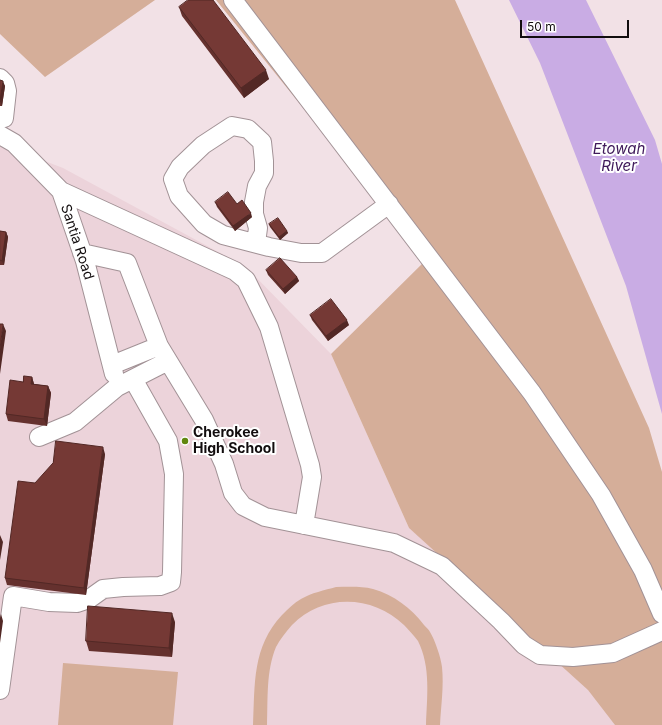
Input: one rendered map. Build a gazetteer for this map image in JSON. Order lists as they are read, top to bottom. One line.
{"streets":{"street":["Santia Road"]},"water":["Etowah River"],"places":["Cherokee High School"],"scale_bar":"50 m"}
